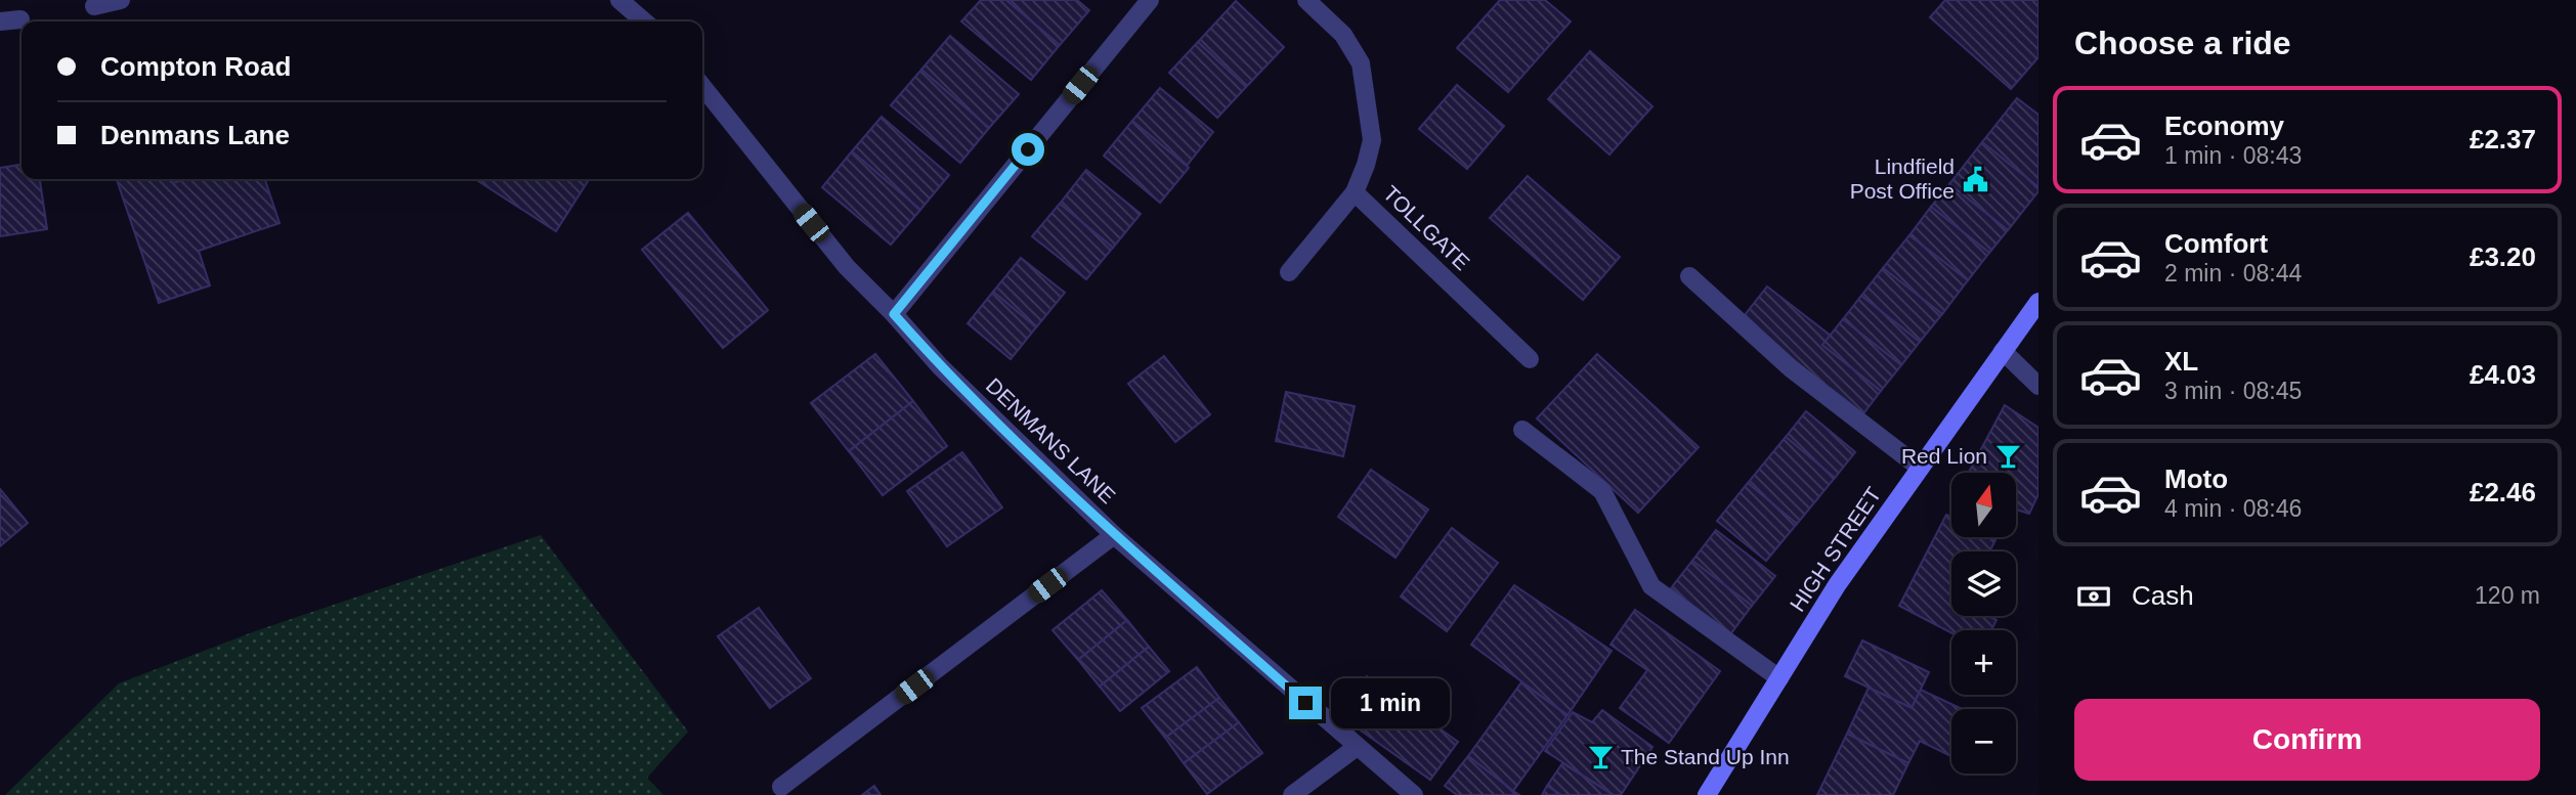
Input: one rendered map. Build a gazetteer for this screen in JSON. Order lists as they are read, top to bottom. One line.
{"streets":{"main road":["HIGH STREET"],"street":["TOLLGATE","DENMANS LANE"]},"places":{"public building":["Lindfield Post Office"],"bar":["Red Lion","The Stand Up Inn"]},"north":"top","page":{"heading":"Choose a ride","banner":["Compton Road","Denmans Lane"],"list":[{"name":"Economy","note":"1 min · 08:43","value":"£2.37"},{"name":"Comfort","note":"2 min · 08:44","value":"£3.20"},{"name":"XL","note":"3 min · 08:45","value":"£4.03"},{"name":"Moto","note":"4 min · 08:46","value":"£2.46"}],"map_buttons":["+","−"],"pay":["Cash","120 m"],"bubble":"1 min","buttons":"Confirm"}}
